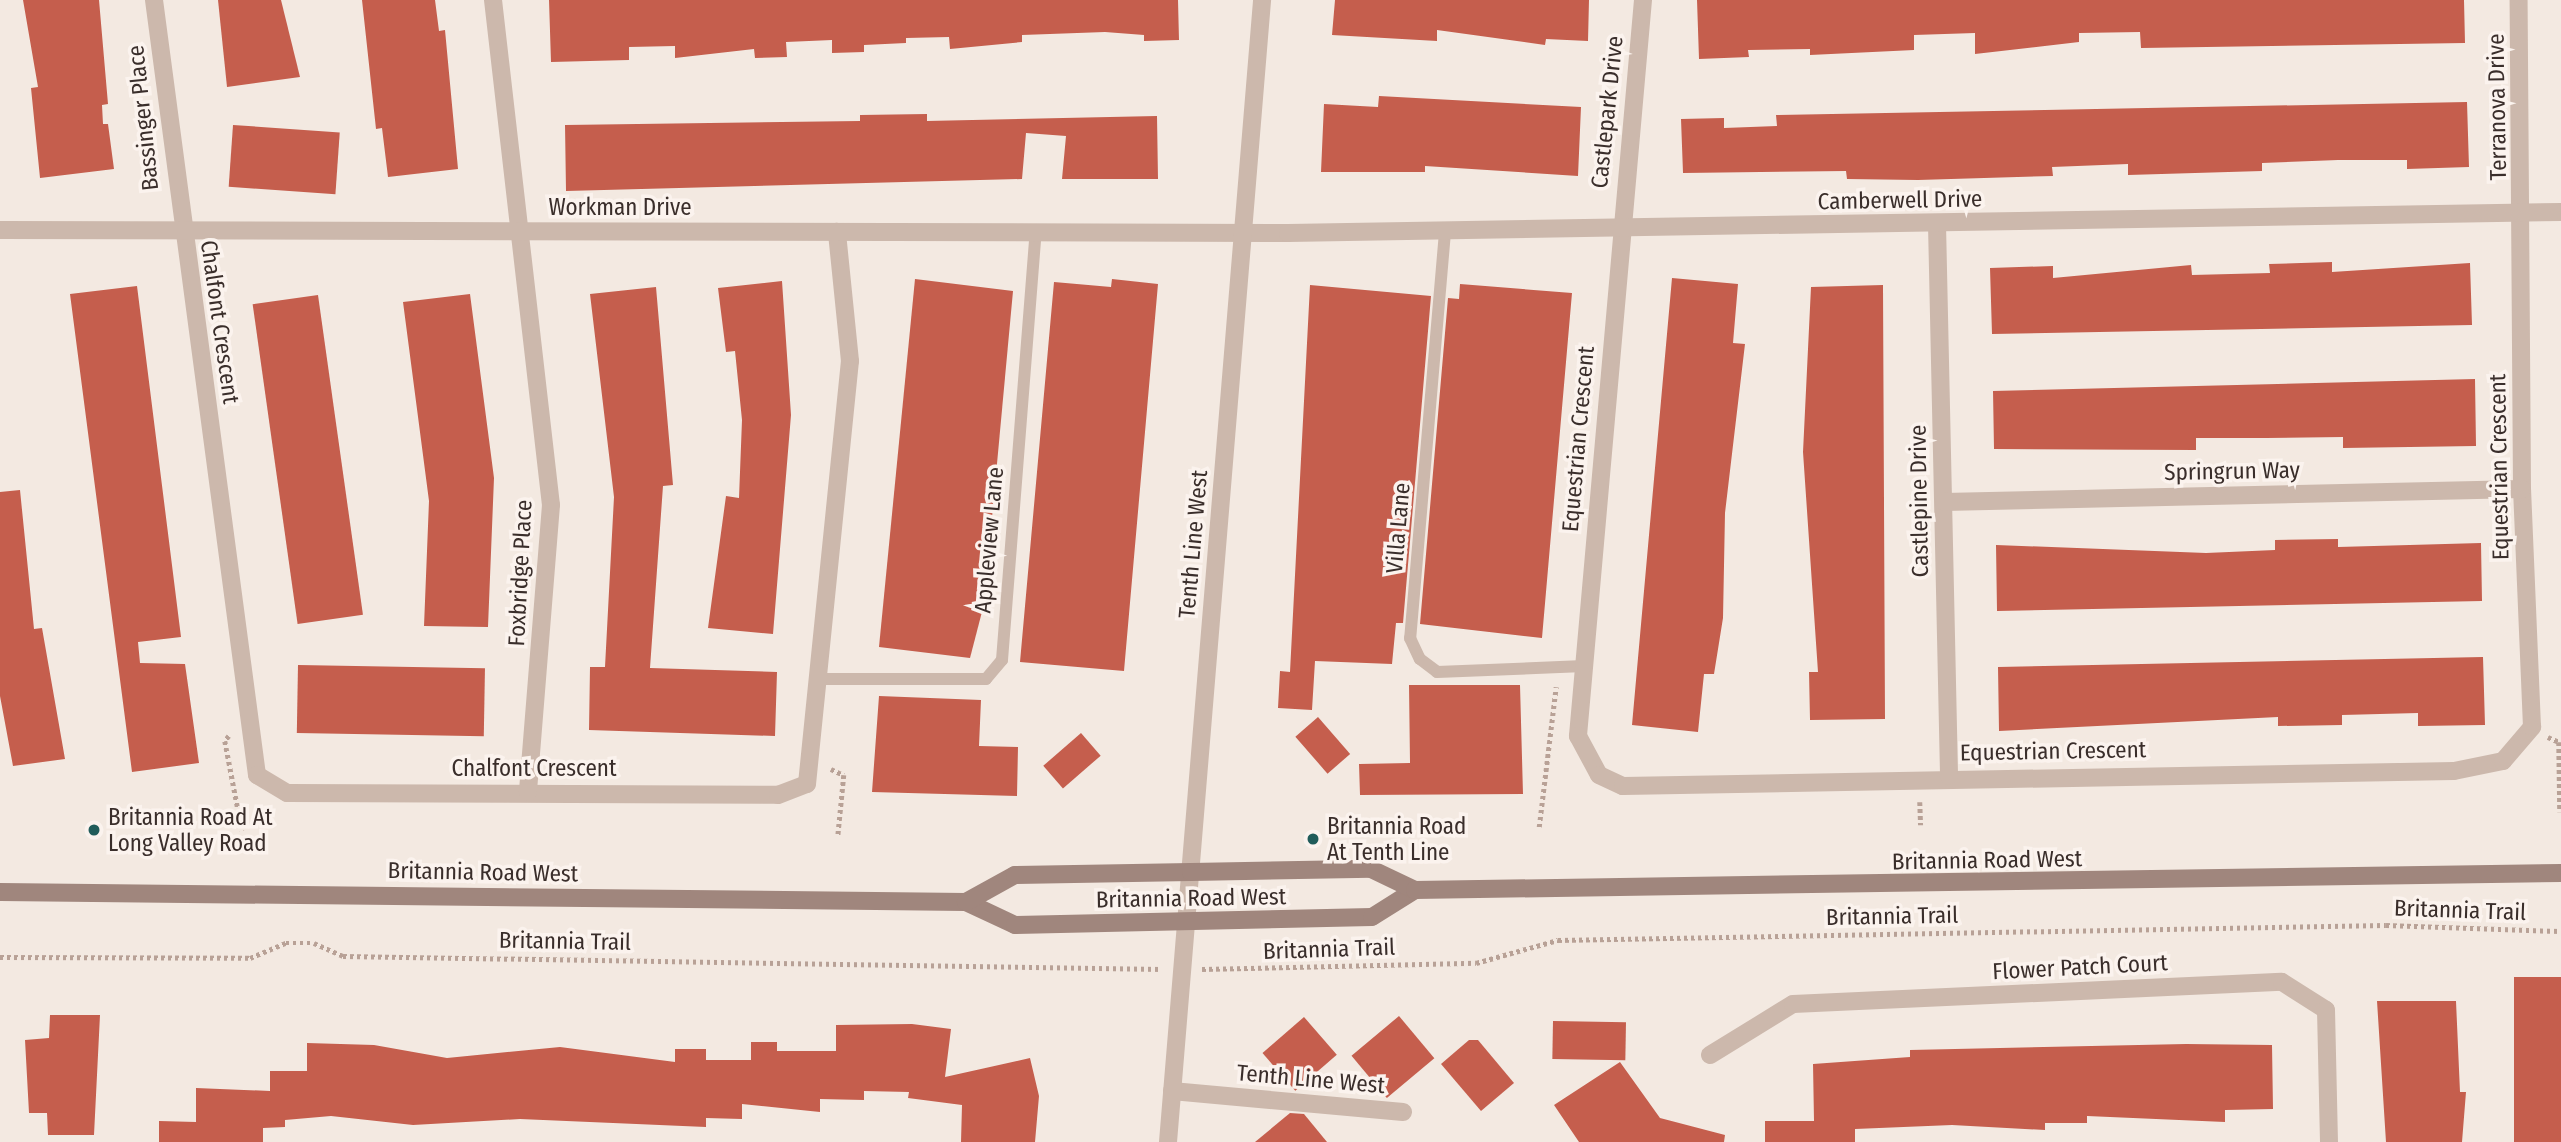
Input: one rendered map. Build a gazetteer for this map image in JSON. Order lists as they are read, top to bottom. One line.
{"streets":{"main road":["Britannia Road West"],"street":["Terranova Drive","Castlepark Drive","Bassinger Place","Camberwell Drive","Workman Drive","Chalfont Crescent","Equestrian Crescent","Springrun Way","Castlepine Drive","Tenth Line West","Foxbridge Place","Flower Patch Court"],"lane":["Villa Lane","Appleview Lane"],"path":["Britannia Trail"]},"crossings":[["Terranova Drive","Camberwell Drive"],["Terranova Drive","Equestrian Crescent"],["Castlepark Drive","Camberwell Drive"],["Castlepark Drive","Equestrian Crescent"],["Bassinger Place","Workman Drive"],["Bassinger Place","Chalfont Crescent"],["Camberwell Drive","Workman Drive"],["Camberwell Drive","Equestrian Crescent"],["Camberwell Drive","Castlepine Drive"],["Camberwell Drive","Villa Lane"],["Camberwell Drive","Tenth Line West"],["Workman Drive","Chalfont Crescent"],["Workman Drive","Appleview Lane"],["Workman Drive","Tenth Line West"],["Workman Drive","Foxbridge Place"],["Chalfont Crescent","Appleview Lane"],["Chalfont Crescent","Foxbridge Place"],["Equestrian Crescent","Springrun Way"],["Equestrian Crescent","Castlepine Drive"],["Equestrian Crescent","Villa Lane"],["Springrun Way","Castlepine Drive"],["Tenth Line West","Britannia Road West"]],"places":["Britannia Road At Long Valley Road","Britannia Road At Tenth Line"]}
